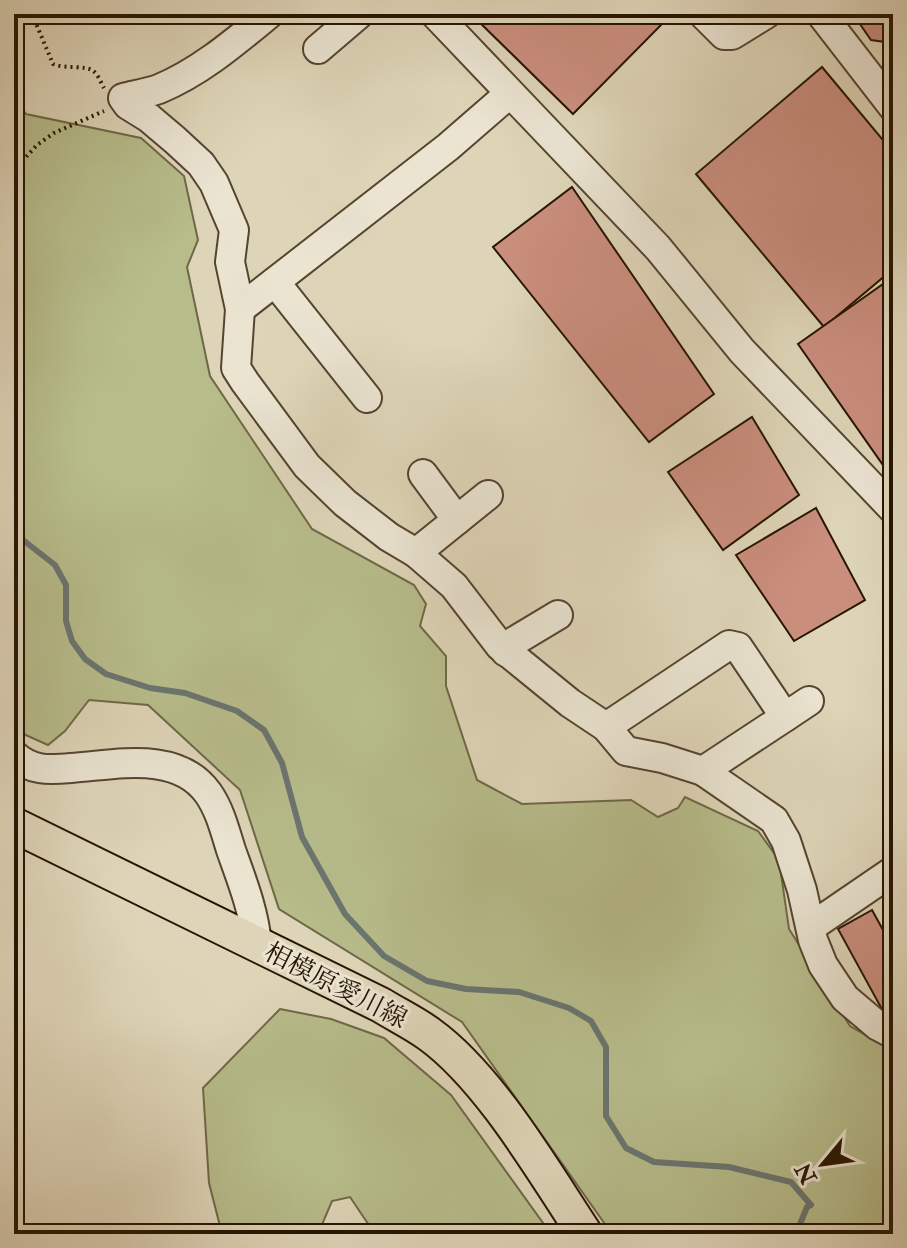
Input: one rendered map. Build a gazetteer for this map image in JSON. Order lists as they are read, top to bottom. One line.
{"streets":{"main road":["相模原愛川線"]},"north":"bottom left"}
